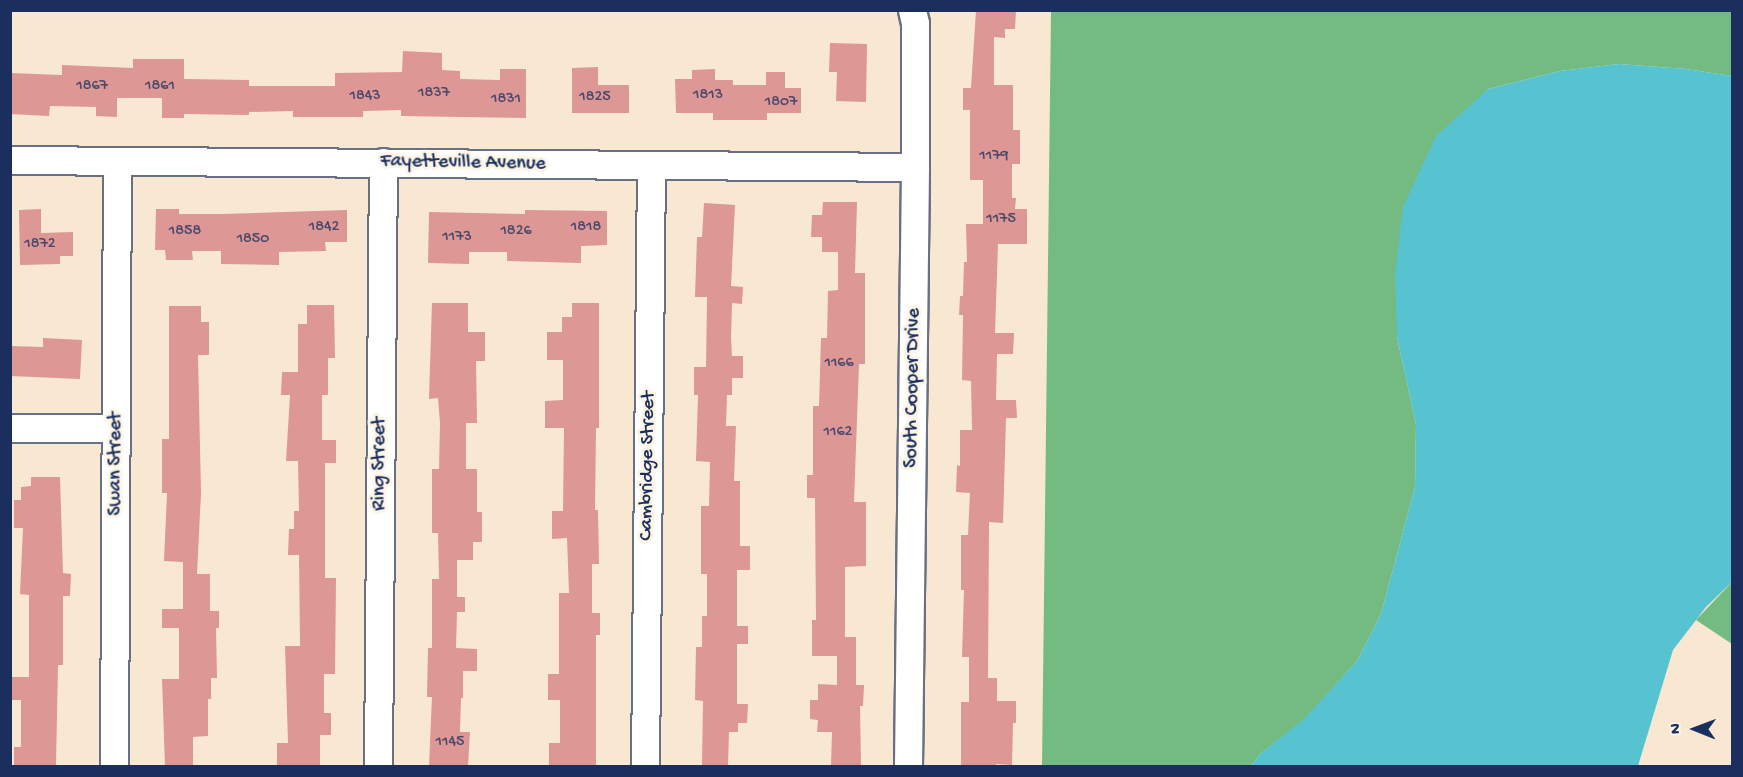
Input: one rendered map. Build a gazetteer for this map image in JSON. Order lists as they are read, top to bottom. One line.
{"streets":{"street":["Fayetteville Avenue","South Cooper Drive","Swan Street","Ring Street","Cambridge Street"]},"crossings":[["Fayetteville Avenue","South Cooper Drive"],["Fayetteville Avenue","Swan Street"],["Fayetteville Avenue","Ring Street"],["Fayetteville Avenue","Cambridge Street"]],"house_numbers":["1867","1861","1837","1813","1843","1825","1831","1807","1179","1175","1842","1818","1858","1826","1173","1850","1872","1166","1162","1145"],"north":"left"}
